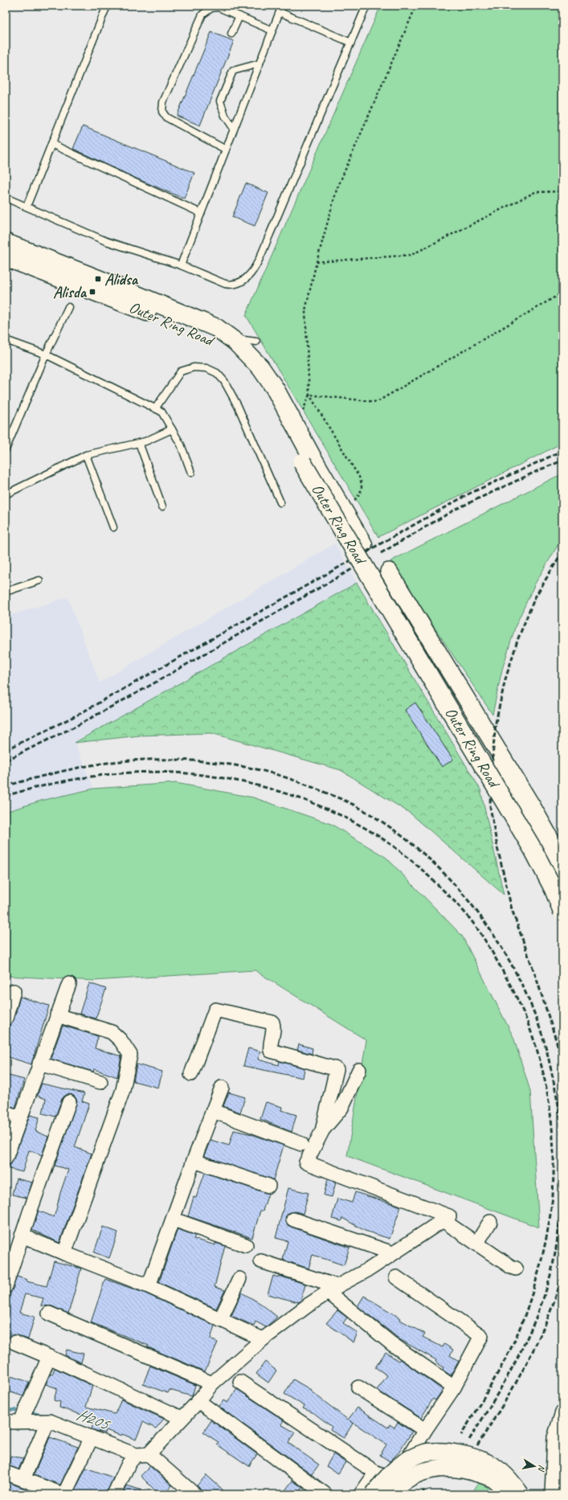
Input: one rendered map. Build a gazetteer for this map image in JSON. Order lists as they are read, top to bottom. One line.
{"streets":{"highway":["Outer Ring Road"]},"water":["H205"],"places":{"transit":["Alidsa","Alisda"]},"north":"right"}
